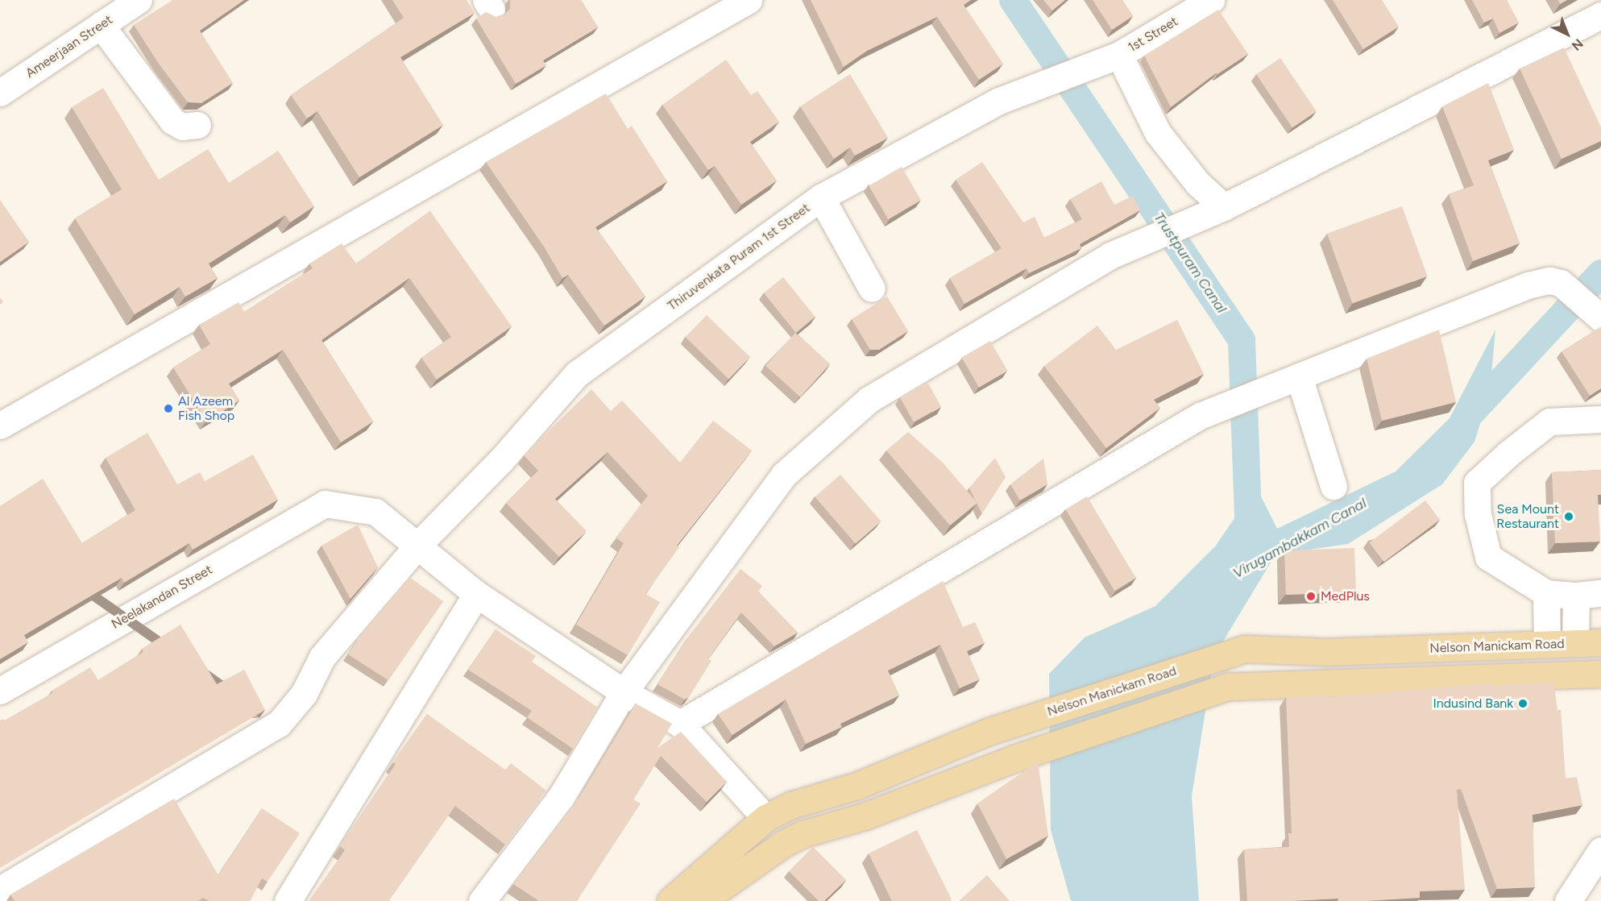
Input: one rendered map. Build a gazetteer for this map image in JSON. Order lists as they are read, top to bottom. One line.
{"streets":{"main road":["Nelson Manickam Road"],"street":["1st Street","Ameerjaan Street","Thiruvenkata Puram 1st Street","Neelakandan Street"]},"crossings":[["1st Street","Thiruvenkata Puram 1st Street"],["Thiruvenkata Puram 1st Street","Neelakandan Street"]],"water":["Trustpuram Canal","Virugambakkam Canal"],"places":["Al Azeem Fish Shop","Sea Mount Restaurant","MedPlus","Indusind Bank"],"north":"bottom right"}
